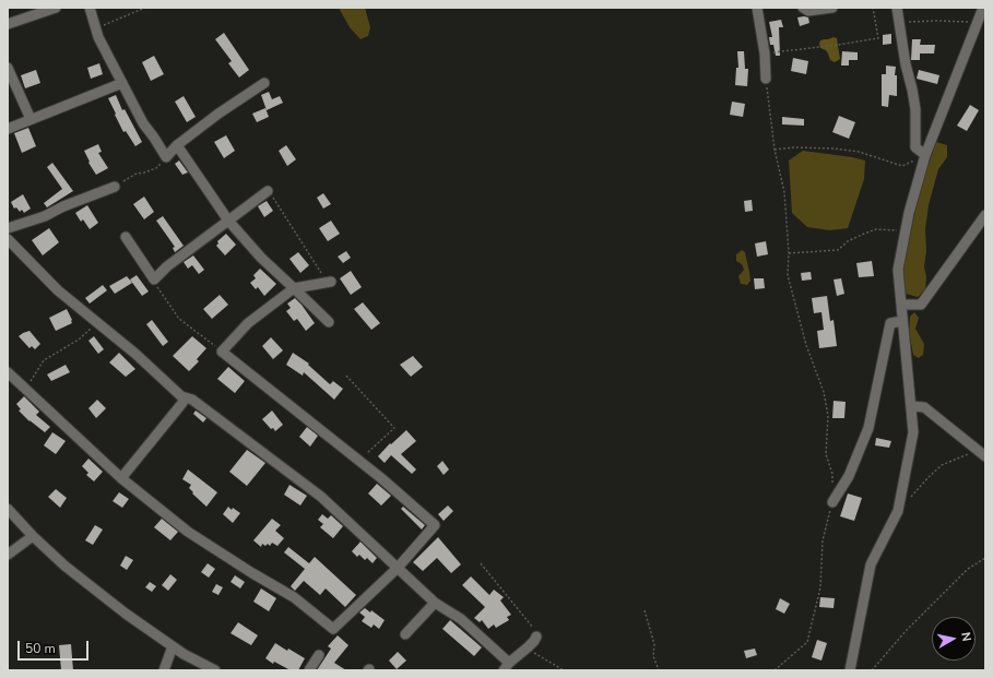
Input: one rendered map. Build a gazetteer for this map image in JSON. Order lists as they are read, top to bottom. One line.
{"scale_bar":"50 m","north":"right"}
